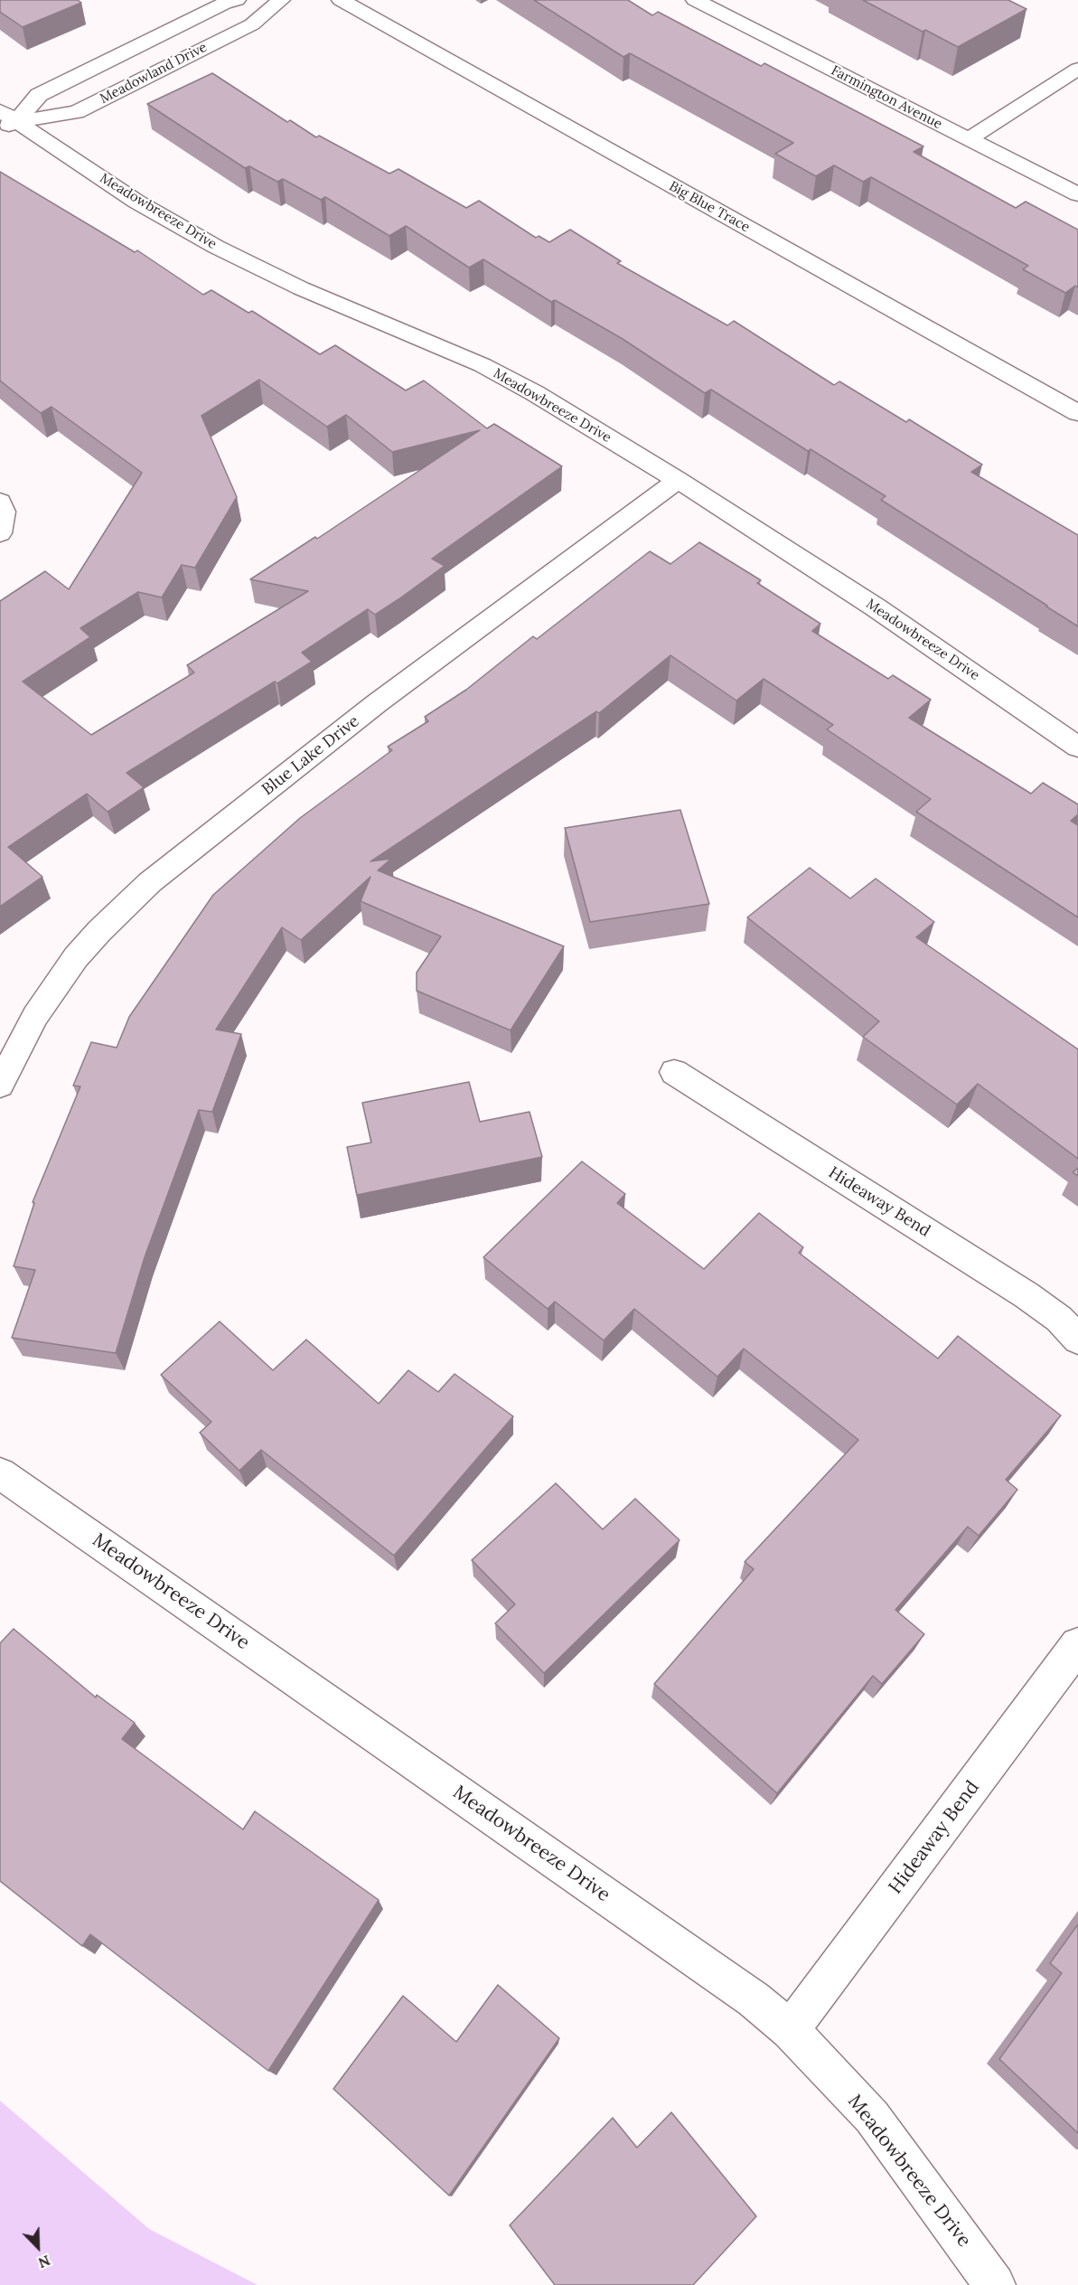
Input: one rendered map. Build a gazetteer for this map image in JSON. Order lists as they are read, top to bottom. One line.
{"streets":{"street":["Meadowland Drive","Farmington Avenue","Big Blue Trace","Meadowbreeze Drive","Blue Lake Drive","Hideaway Bend"]},"crossings":[["Meadowland Drive","Meadowbreeze Drive"],["Meadowbreeze Drive","Blue Lake Drive"],["Meadowbreeze Drive","Hideaway Bend"]],"north":"bottom right"}
